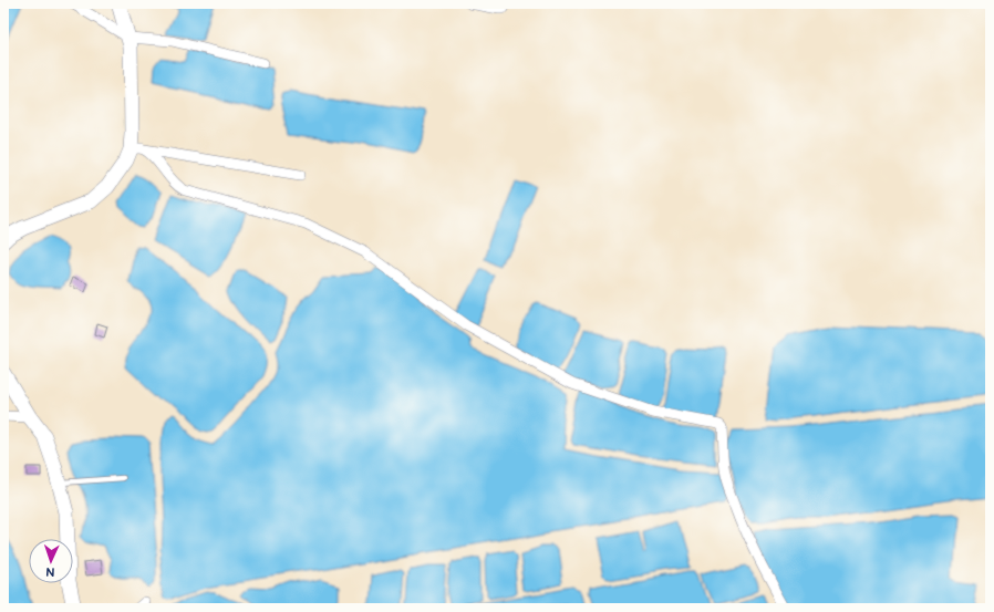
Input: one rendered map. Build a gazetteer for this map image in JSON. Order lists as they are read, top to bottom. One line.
{"north":"bottom"}
